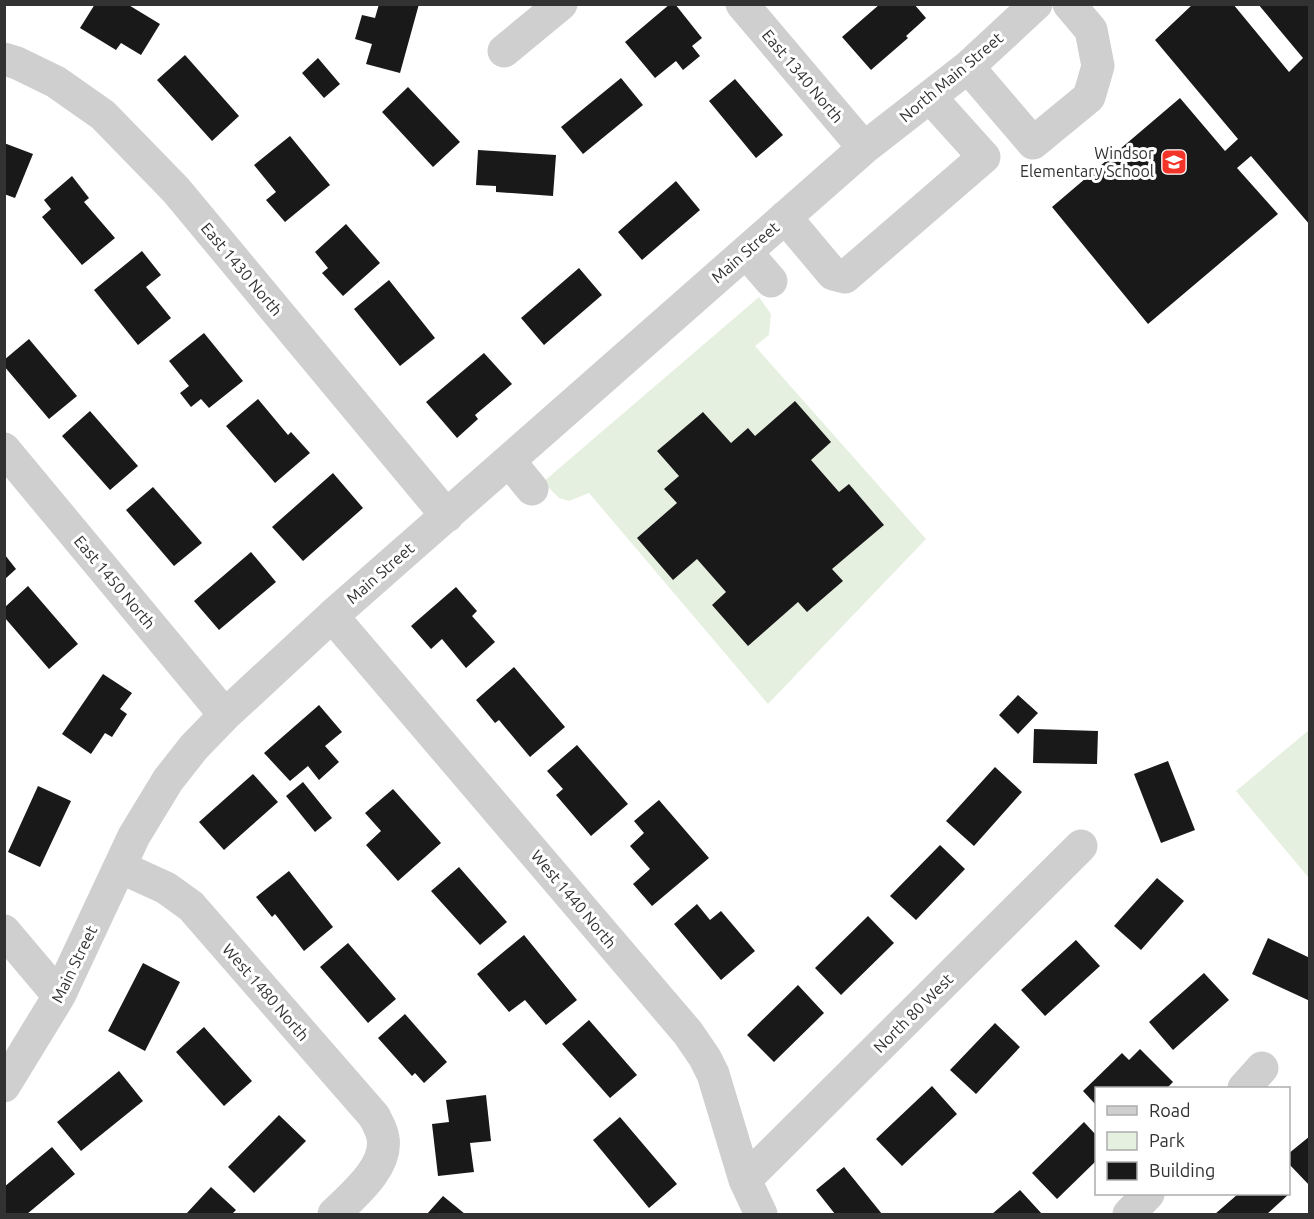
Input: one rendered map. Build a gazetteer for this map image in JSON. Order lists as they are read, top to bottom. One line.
{"streets":{"street":["East 1340 North","North Main Street","Main Street","East 1430 North","East 1450 North","West 1440 North","West 1480 North","North 80 West"]},"crossings":[["East 1340 North","North Main Street"],["East 1340 North","Main Street"],["North Main Street","Main Street"],["Main Street","East 1430 North"],["Main Street","East 1450 North"],["Main Street","West 1440 North"],["Main Street","West 1480 North"],["West 1440 North","North 80 West"]],"places":{"school or university":["Windsor Elementary School"]},"legend":["Road","Park","Building"]}
